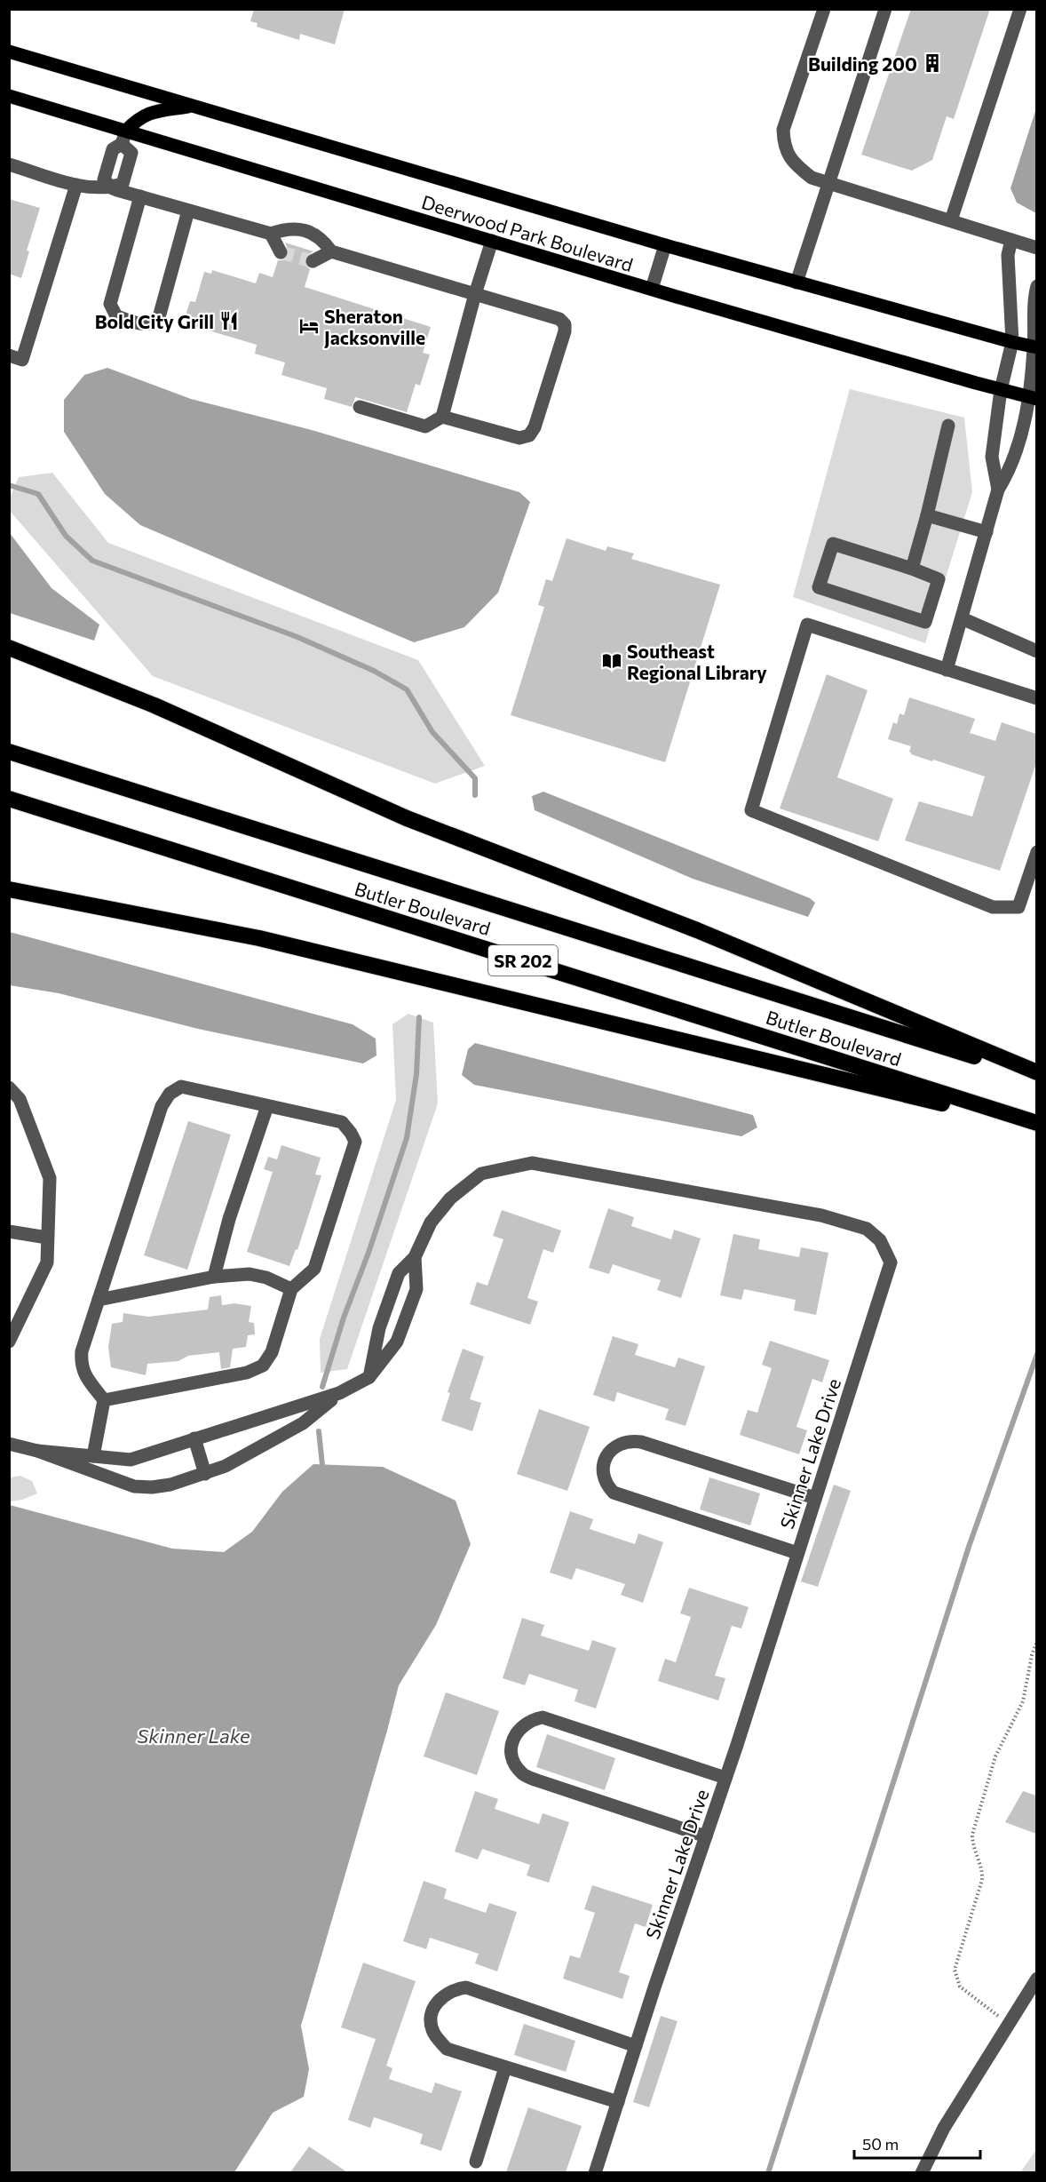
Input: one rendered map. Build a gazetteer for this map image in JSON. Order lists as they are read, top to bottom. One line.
{"streets":{"highway":["Butler Boulevard","SR 202"],"main road":["Deerwood Park Boulevard"],"street":["Skinner Lake Drive"]},"water":["Skinner Lake"],"places":{"building":["Building 200"],"restaurant":["Bold City Grill"],"hotel":["Sheraton Jacksonville"],"library":["Southeast Regional Library"]},"scale_bar":"50 m"}
